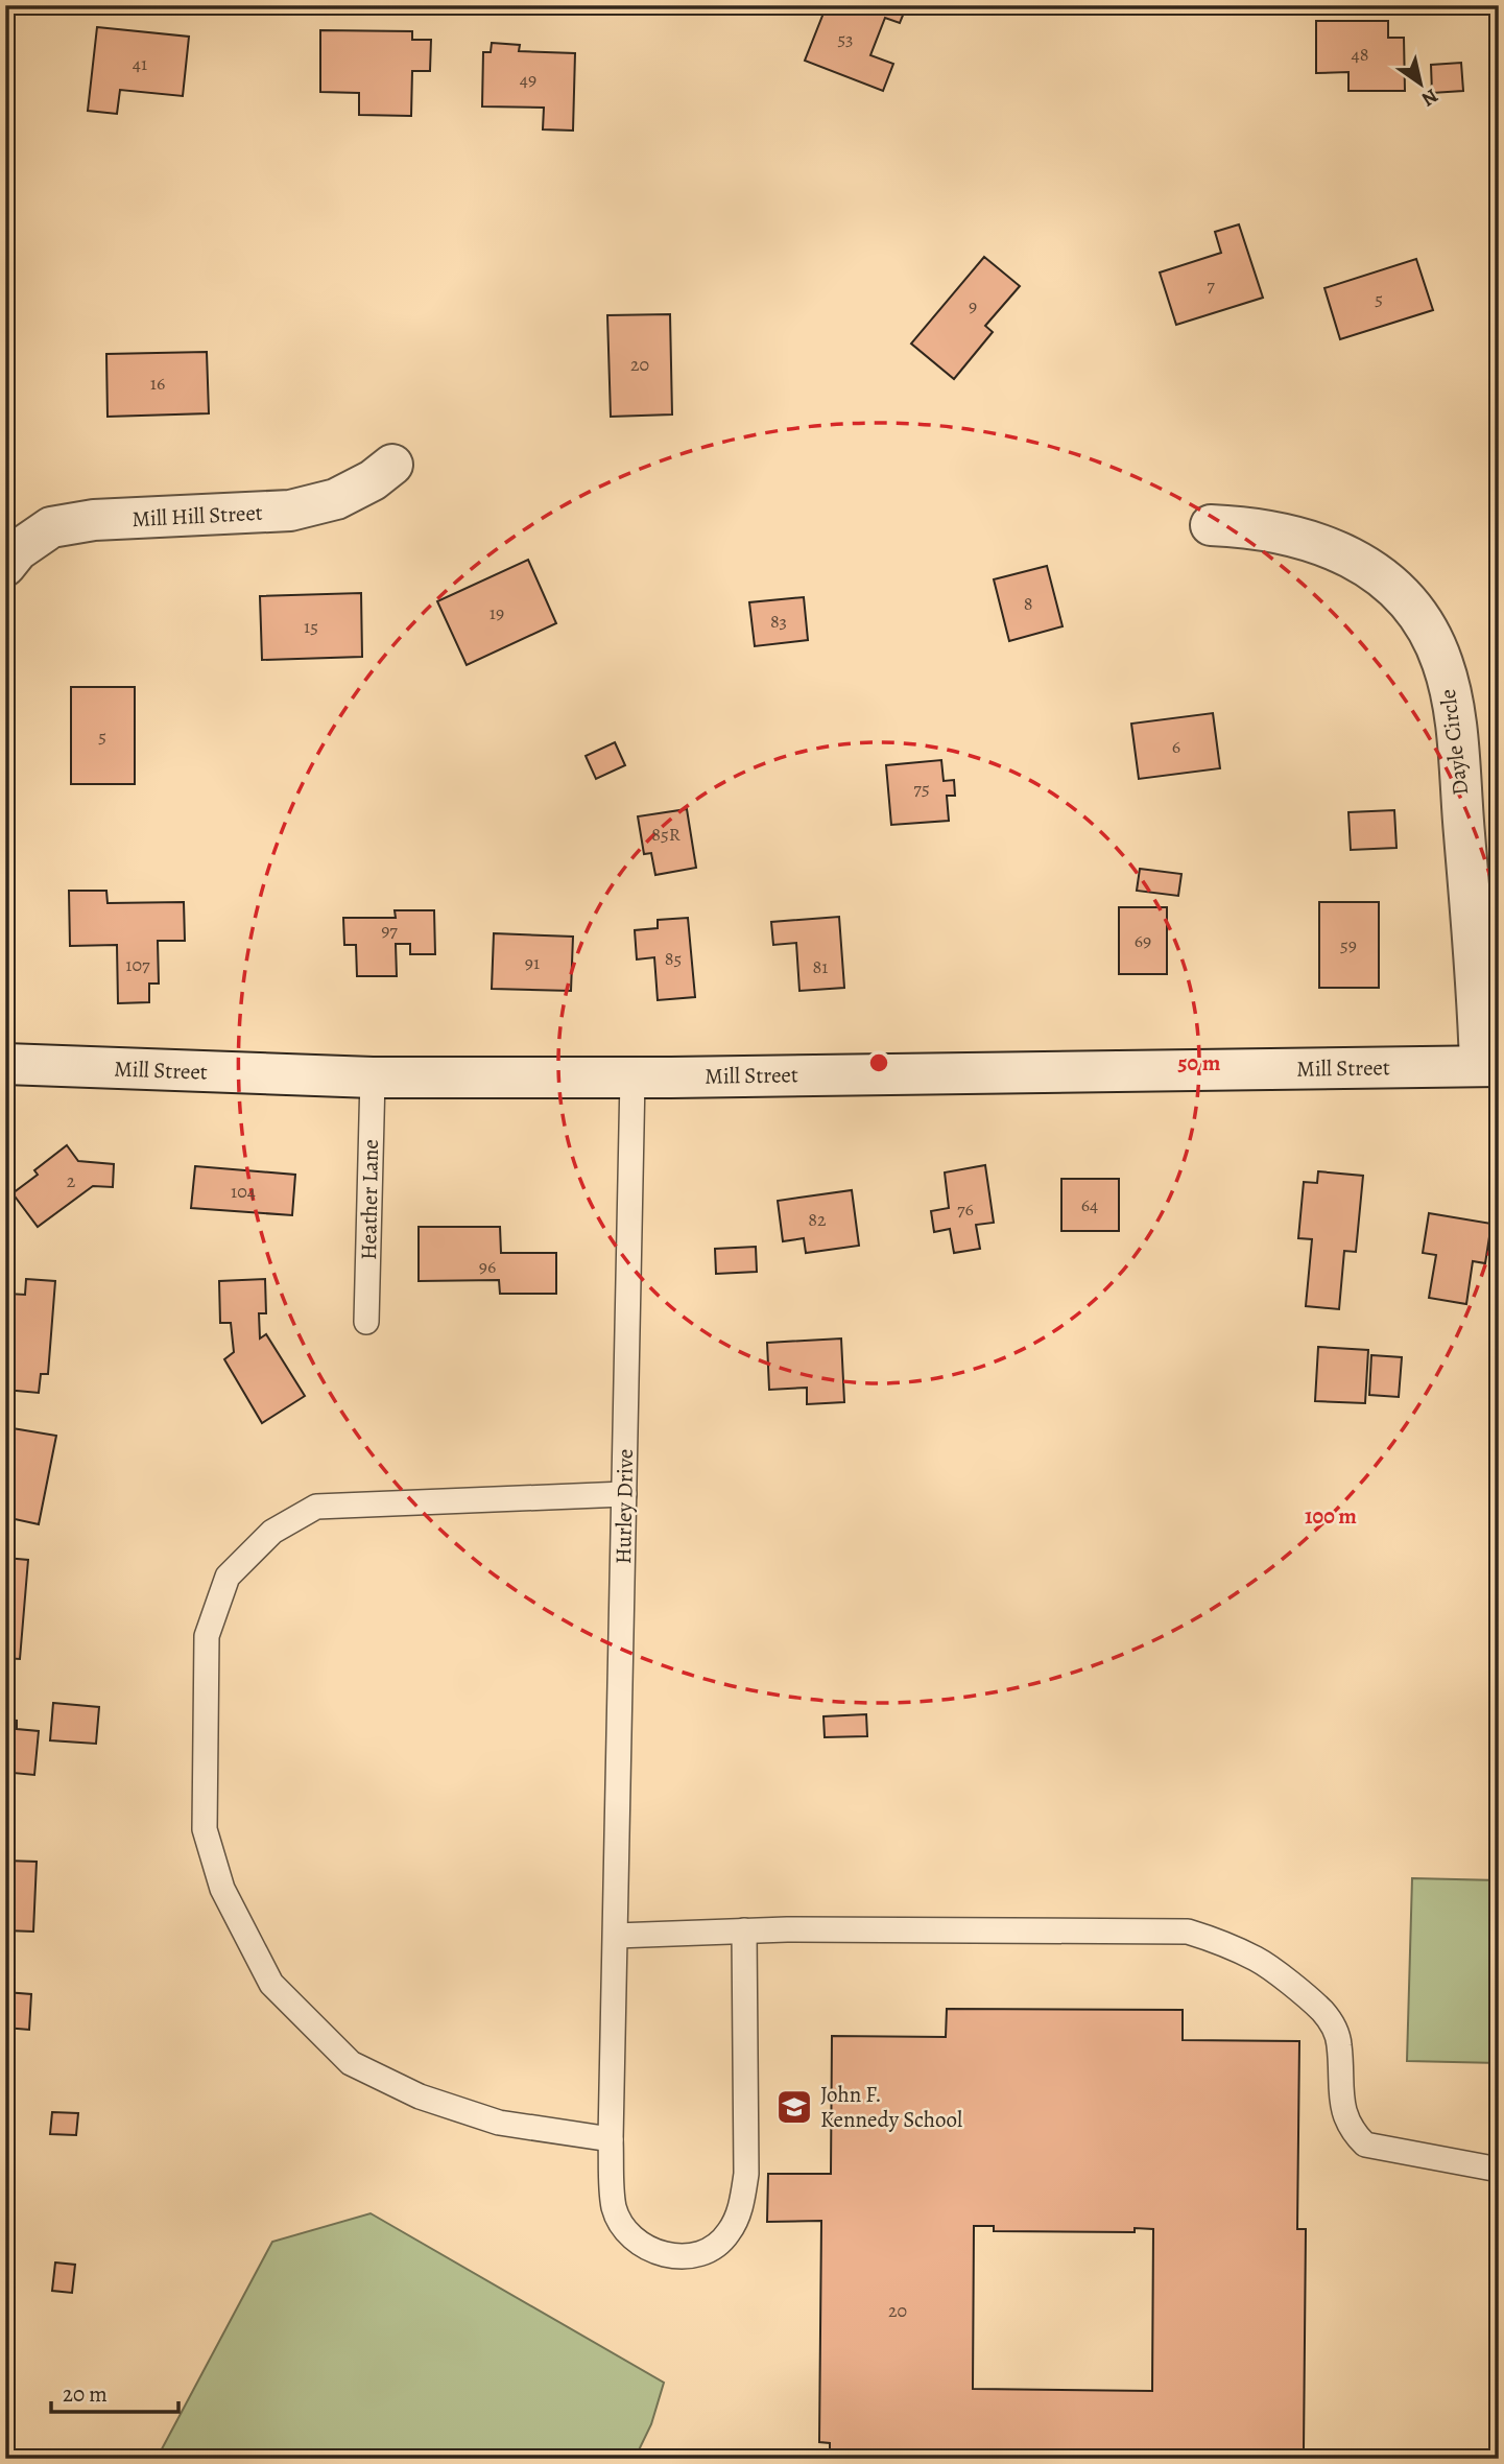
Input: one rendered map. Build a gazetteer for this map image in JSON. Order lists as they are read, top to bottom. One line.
{"streets":{"street":["Mill Hill Street","Dayle Circle","Mill Street"],"lane":["Heather Lane","Hurley Drive"]},"crossings":[["Dayle Circle","Mill Street"],["Mill Street","Heather Lane"],["Mill Street","Hurley Drive"]],"places":{"school or university":["John F. Kennedy School"]},"house_numbers":["53","48","41","49","7","5","9","20","16","8","19","83","15","5","6","75","85R","97","69","59","85","91","107","81","2","104","64","76","82","96","20"],"scale_bar":"20 m","north":"bottom right","rings":["50 m","100 m"]}
